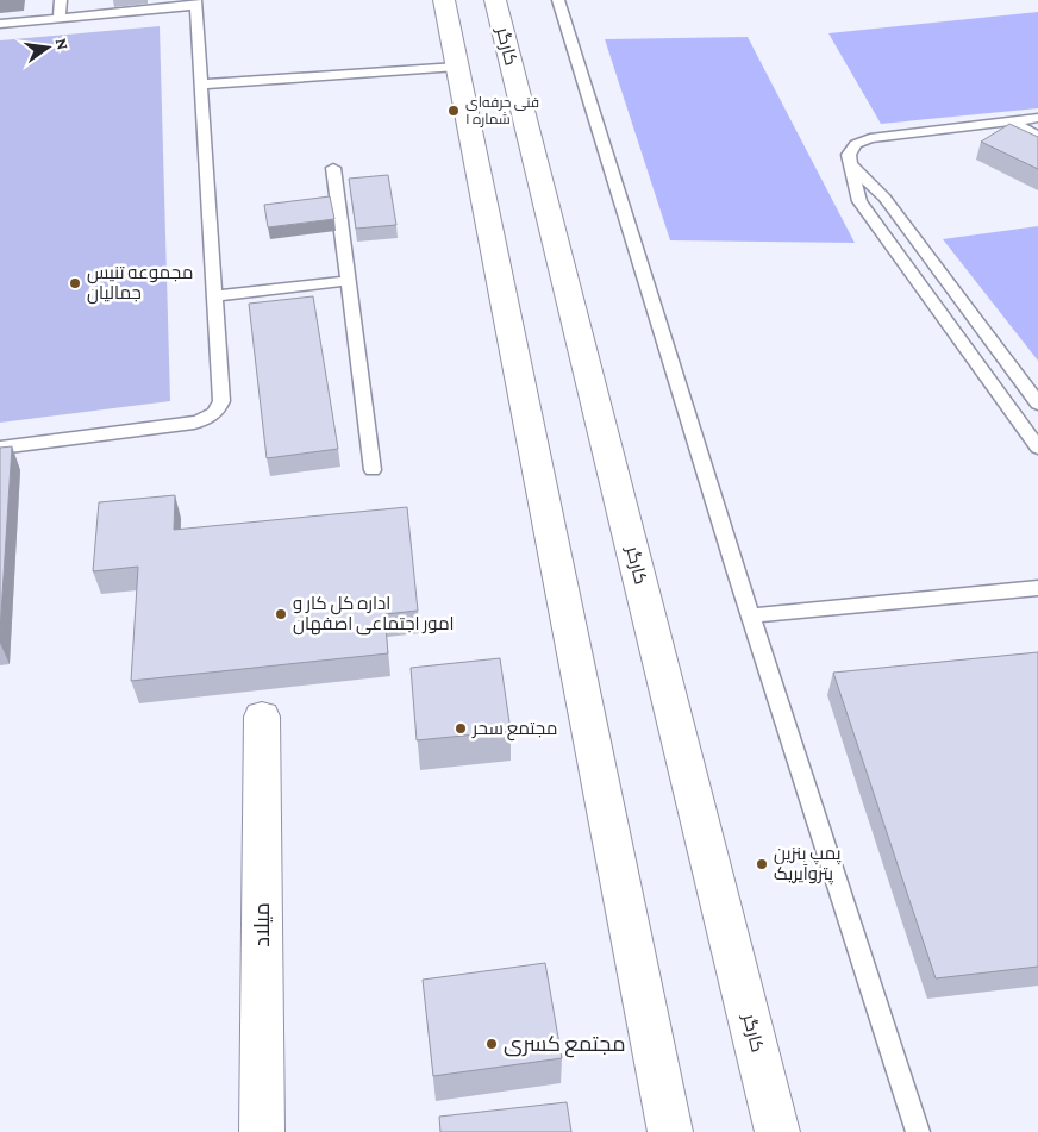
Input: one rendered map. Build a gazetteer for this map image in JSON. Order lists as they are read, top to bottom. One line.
{"streets":{"main road":["کارگر","میلاد"]},"places":["فنی حرفه‌ای شماره ۱","مجموعه تنیس جمالیان","اداره کل کار و امور اجتماعی اصفهان","مجتمع سحر","پمپ بنزین پتروآیریک","مجتمع کسری"],"north":"right"}
